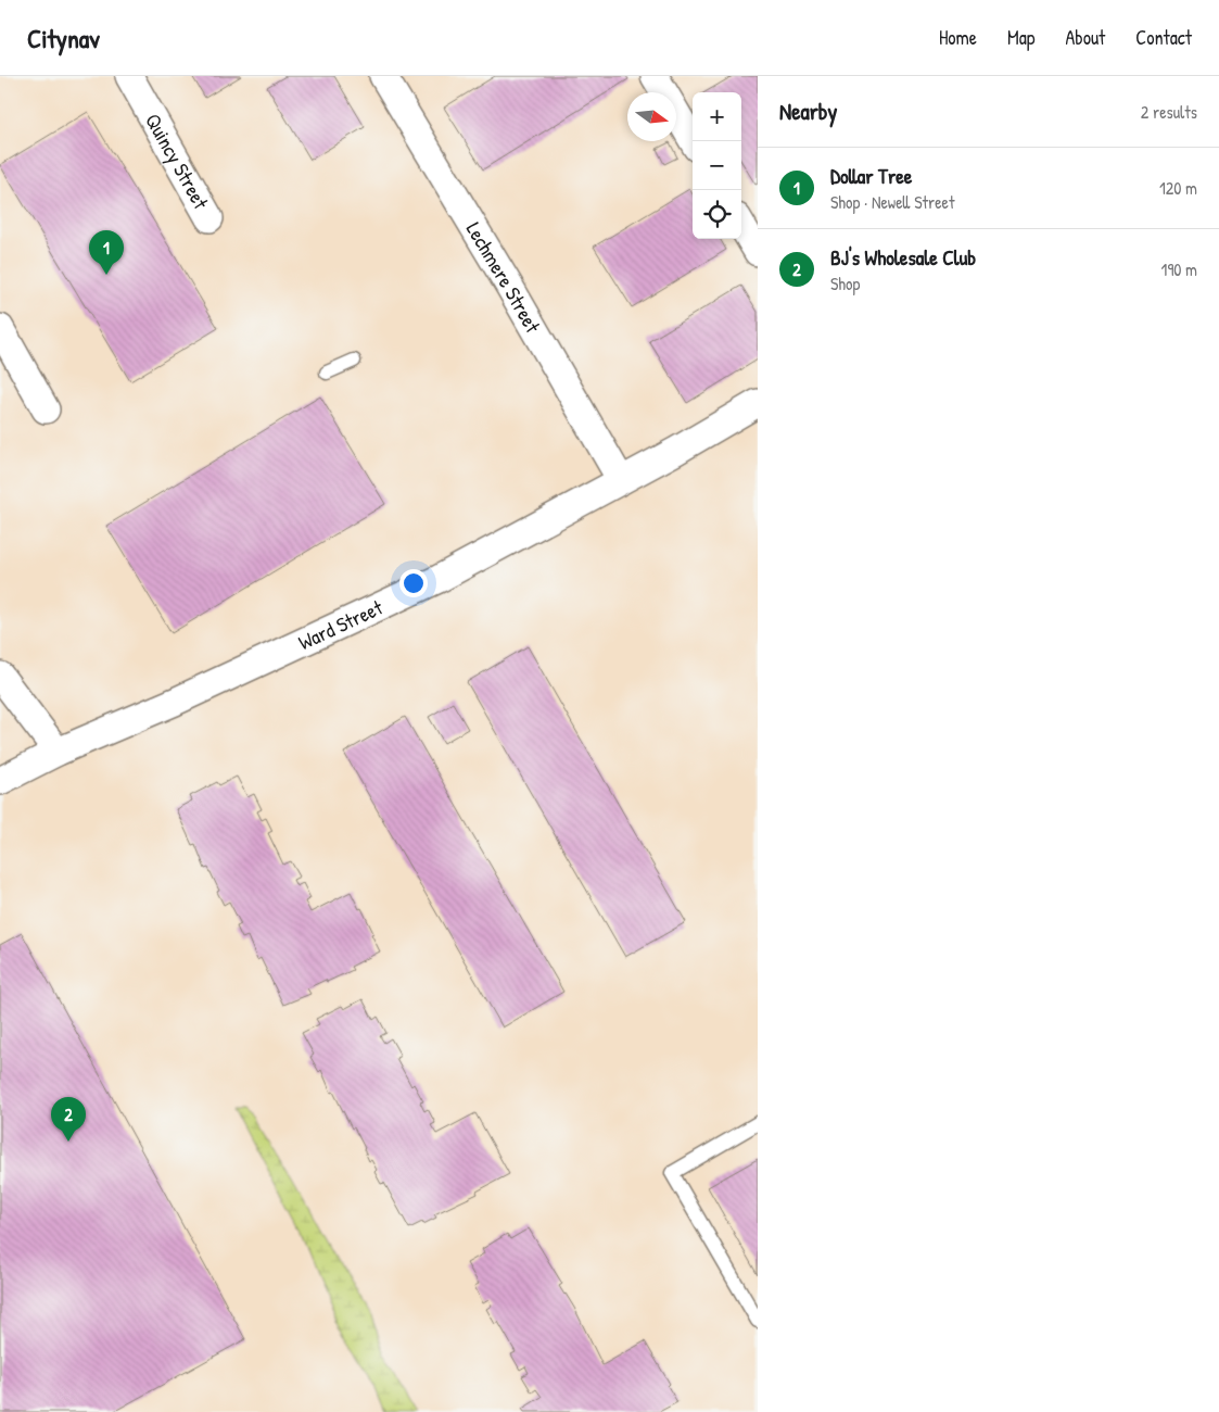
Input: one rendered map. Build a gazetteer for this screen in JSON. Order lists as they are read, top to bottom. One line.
{"streets":{"street":["Quincy Street","Lechmere Street","Ward Street"]},"crossings":[["Lechmere Street","Ward Street"]],"north":"right","page":{"header":"Citynav","nav":["Home","Map","About","Contact"],"heading":["Nearby","2 results"],"map_buttons":["+","−"],"list":[{"mark":"1","name":"Dollar Tree","note":"Shop · Newell Street","value":"120 m"},{"mark":"2","name":"BJ's Wholesale Club","note":"Shop","value":"190 m"}],"pins":["1","2"]}}
